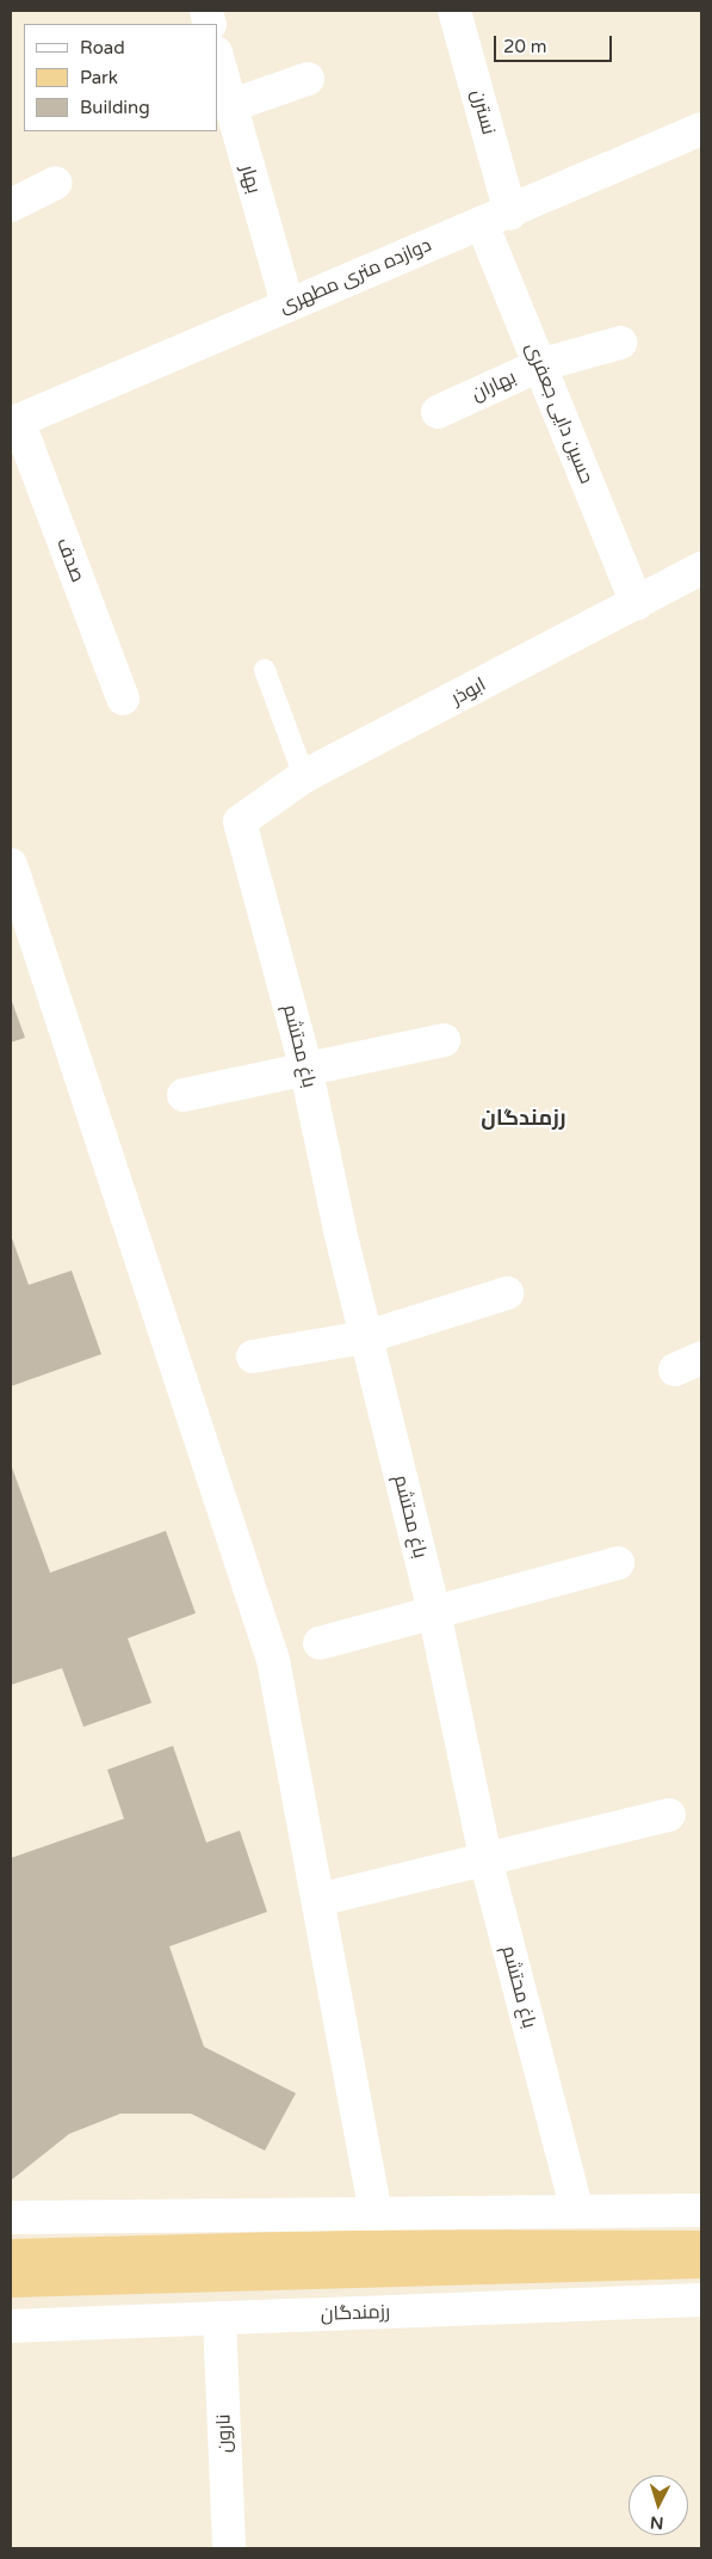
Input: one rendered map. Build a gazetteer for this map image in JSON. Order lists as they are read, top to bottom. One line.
{"streets":{"street":["نسترن","بهار","دوازده متری مطهری","بهاران","حسین دایی جعفری","صدف","ابوذر","باغ محتشم","رزمندگان","نارون"]},"crossings":[["نسترن","دوازده متری مطهری"],["نسترن","حسین دایی جعفری"],["بهار","دوازده متری مطهری"],["دوازده متری مطهری","حسین دایی جعفری"],["دوازده متری مطهری","صدف"],["بهاران","حسین دایی جعفری"],["حسین دایی جعفری","ابوذر"],["ابوذر","باغ محتشم"],["رزمندگان","نارون"]],"districts":["رزمندگان"],"legend":["Road","Park","Building"],"scale_bar":"20 m","north":"bottom"}
